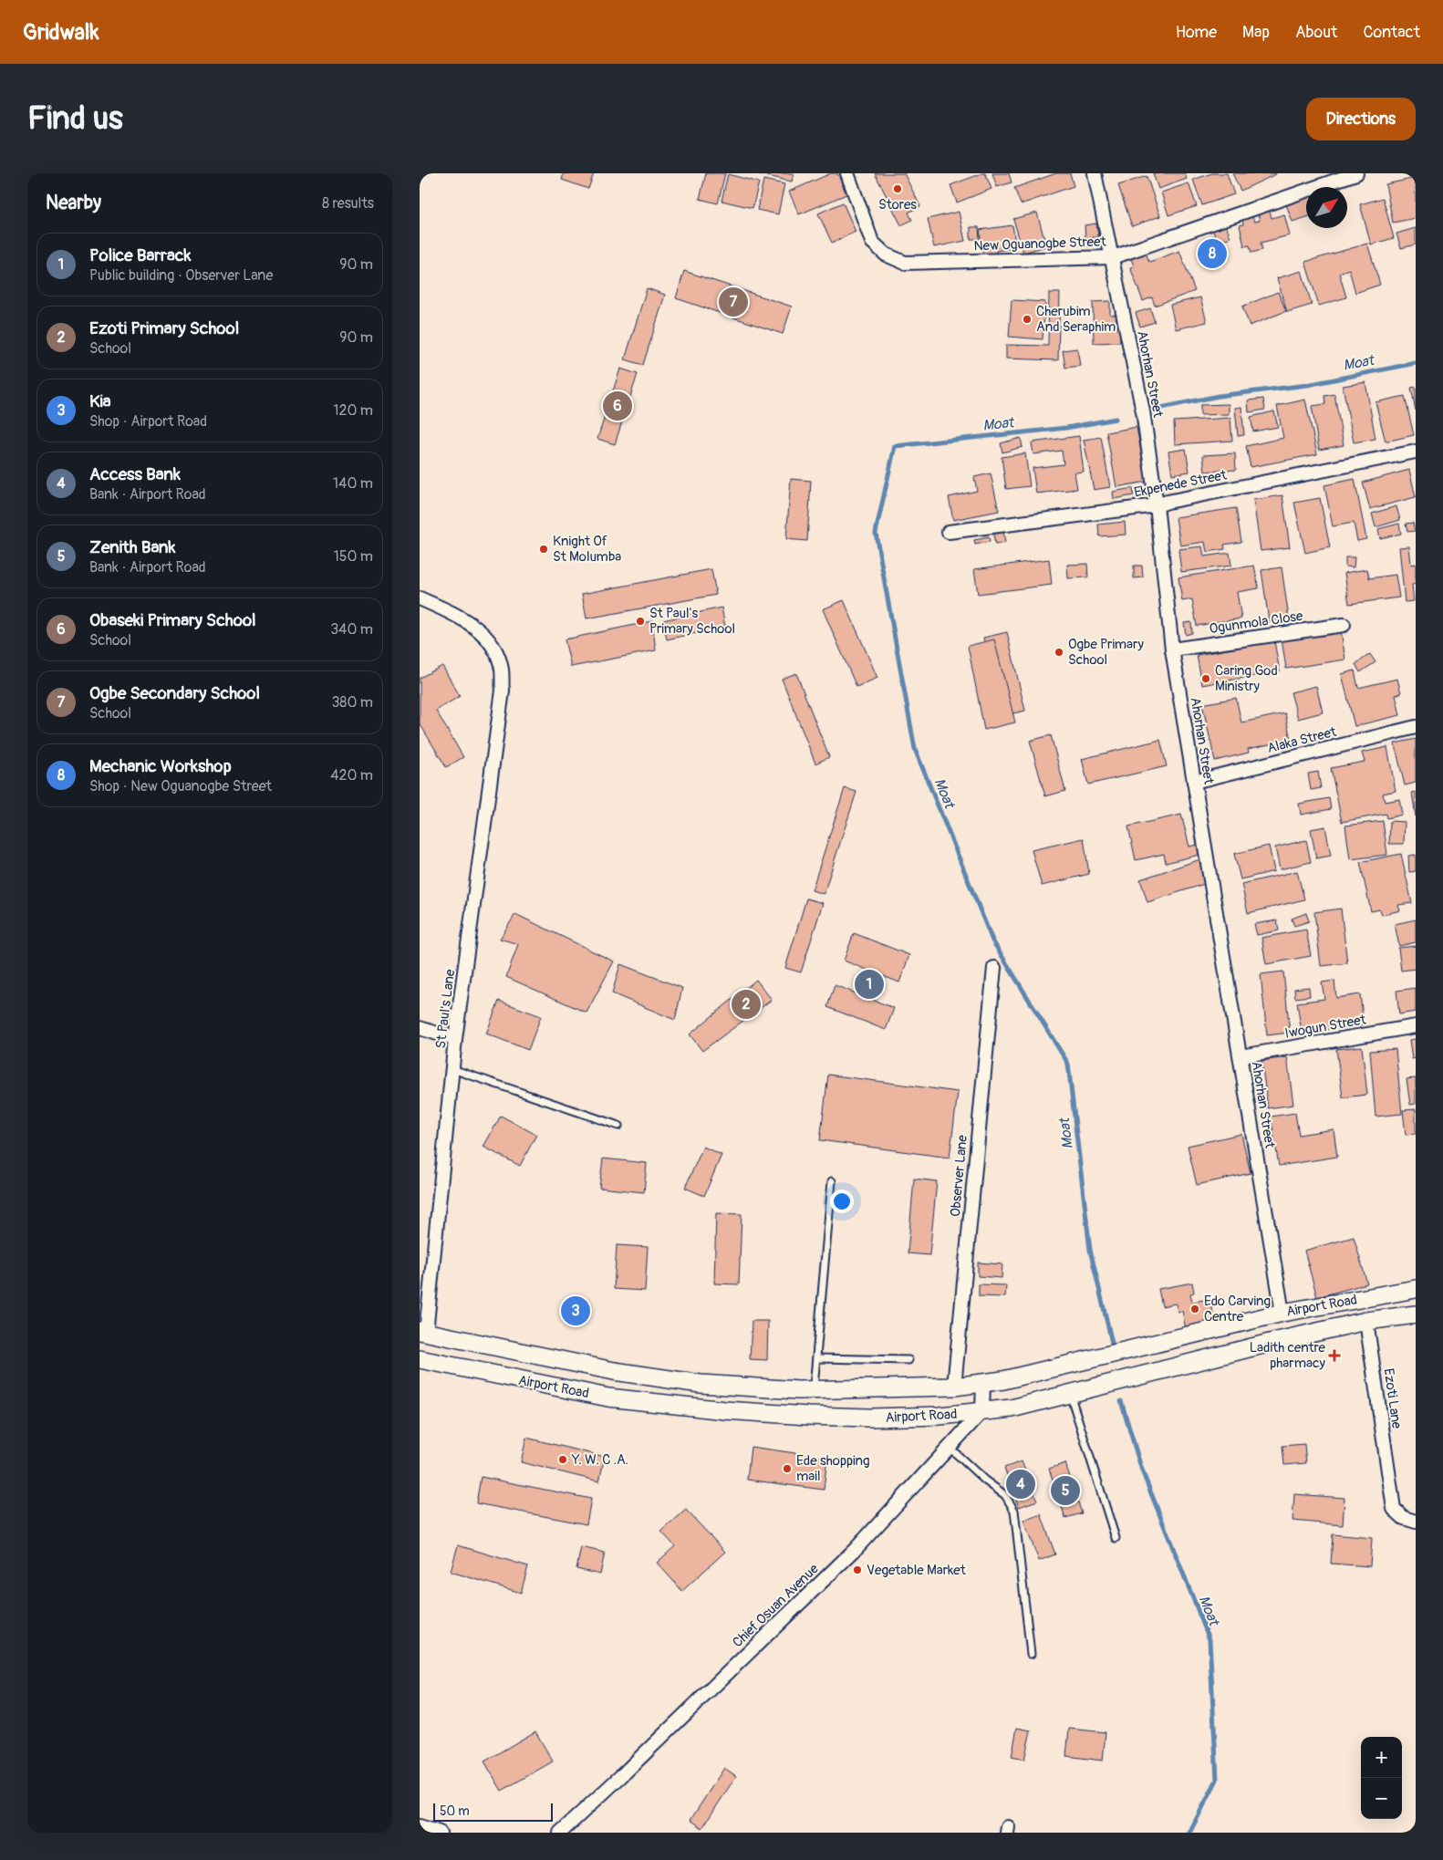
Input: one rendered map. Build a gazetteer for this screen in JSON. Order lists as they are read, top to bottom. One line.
{"streets":{"main road":["Airport Road"],"street":["New Oguanogbe Street","Ahorhan Street","Ekpenede Street","Ogunmola Close","Alaka Street","St Paul's Lane","Iwogun Street","Observer Lane","Ezoti Lane","Chief Osuan Avenue"]},"crossings":[["New Oguanogbe Street","Ahorhan Street"],["Ahorhan Street","Ekpenede Street"],["Ahorhan Street","Ogunmola Close"],["Ahorhan Street","Alaka Street"],["Ahorhan Street","Iwogun Street"],["Ahorhan Street","Airport Road"],["St Paul's Lane","Airport Road"],["Observer Lane","Airport Road"],["Airport Road","Ezoti Lane"],["Airport Road","Chief Osuan Avenue"]],"water":["Moat"],"places":{"other":["Stores","Cherubim And Seraphim","Knight Of St Molumba","St Paul's Primary School","Ogbe Primary School","Caring God Ministry","Edo Carving Centre","Y. W. C .A.","Ede shopping mail","Vegetable Market"],"health":["Ladith centre pharmacy"]},"scale_bar":"50 m","north":"top right","page":{"header":"Gridwalk","nav":["Home","Map","About","Contact"],"buttons":"Directions","title":"Find us","heading":["Nearby","8 results"],"list":[{"mark":"1","name":"Police Barrack","note":"Public building · Observer Lane","value":"90 m"},{"mark":"2","name":"Ezoti Primary School","note":"School","value":"90 m"},{"mark":"3","name":"Kia","note":"Shop · Airport Road","value":"120 m"},{"mark":"4","name":"Access Bank","note":"Bank · Airport Road","value":"140 m"},{"mark":"5","name":"Zenith Bank","note":"Bank · Airport Road","value":"150 m"},{"mark":"6","name":"Obaseki Primary School","note":"School","value":"340 m"},{"mark":"7","name":"Ogbe Secondary School","note":"School","value":"380 m"},{"mark":"8","name":"Mechanic Workshop","note":"Shop · New Oguanogbe Street","value":"420 m"}],"pins":["8","7","6","1","2","3","4","5"],"map_buttons":["+","−"],"scale":"50 m"}}
